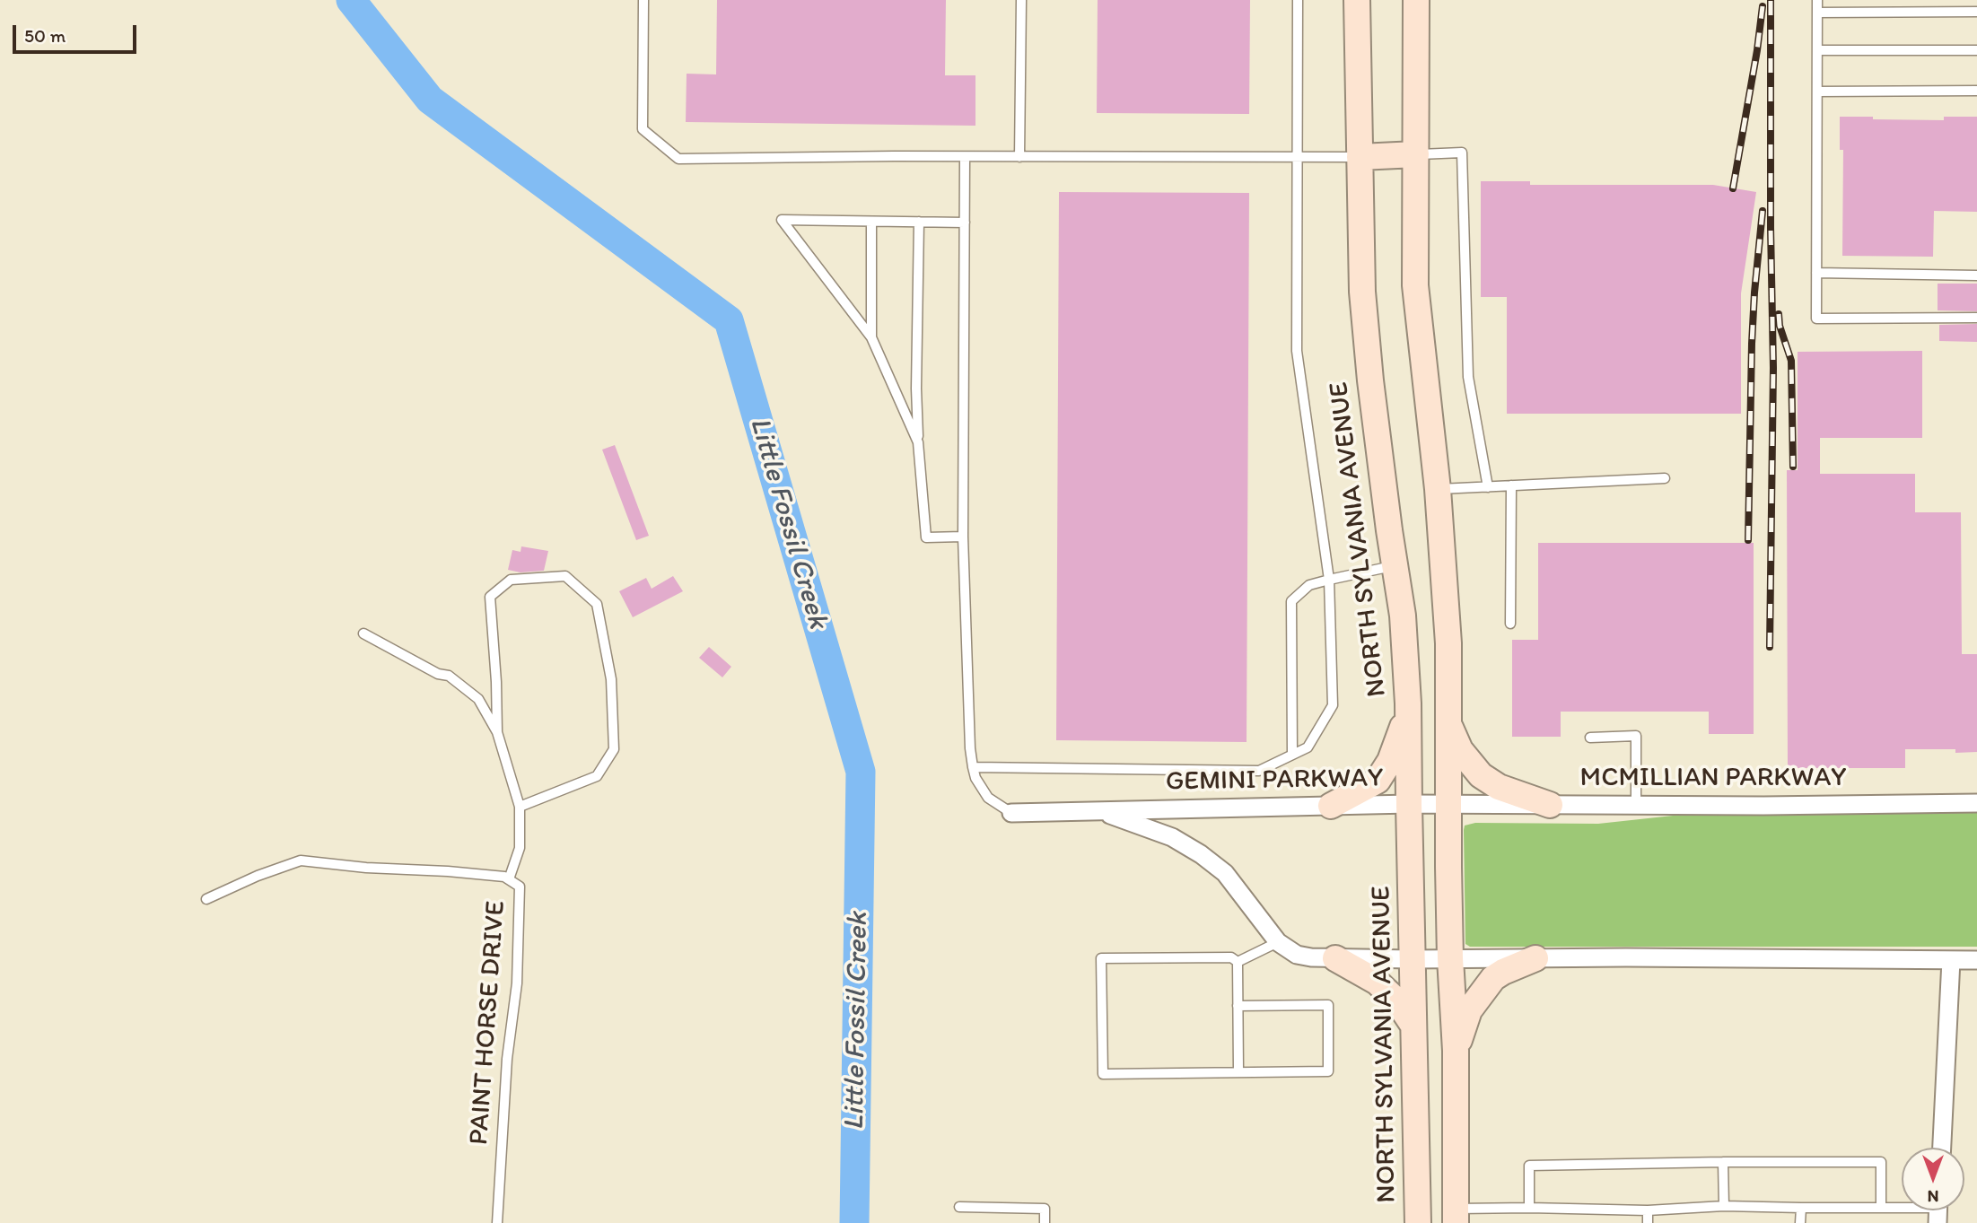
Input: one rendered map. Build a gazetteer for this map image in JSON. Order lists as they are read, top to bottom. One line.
{"streets":{"main road":["NORTH SYLVANIA AVENUE"],"street":["MCMILLIAN PARKWAY","GEMINI PARKWAY"],"lane":["PAINT HORSE DRIVE"]},"crossings":[["NORTH SYLVANIA AVENUE","GEMINI PARKWAY"],["MCMILLIAN PARKWAY","GEMINI PARKWAY"]],"water":["Little Fossil Creek"],"scale_bar":"50 m","north":"bottom"}
